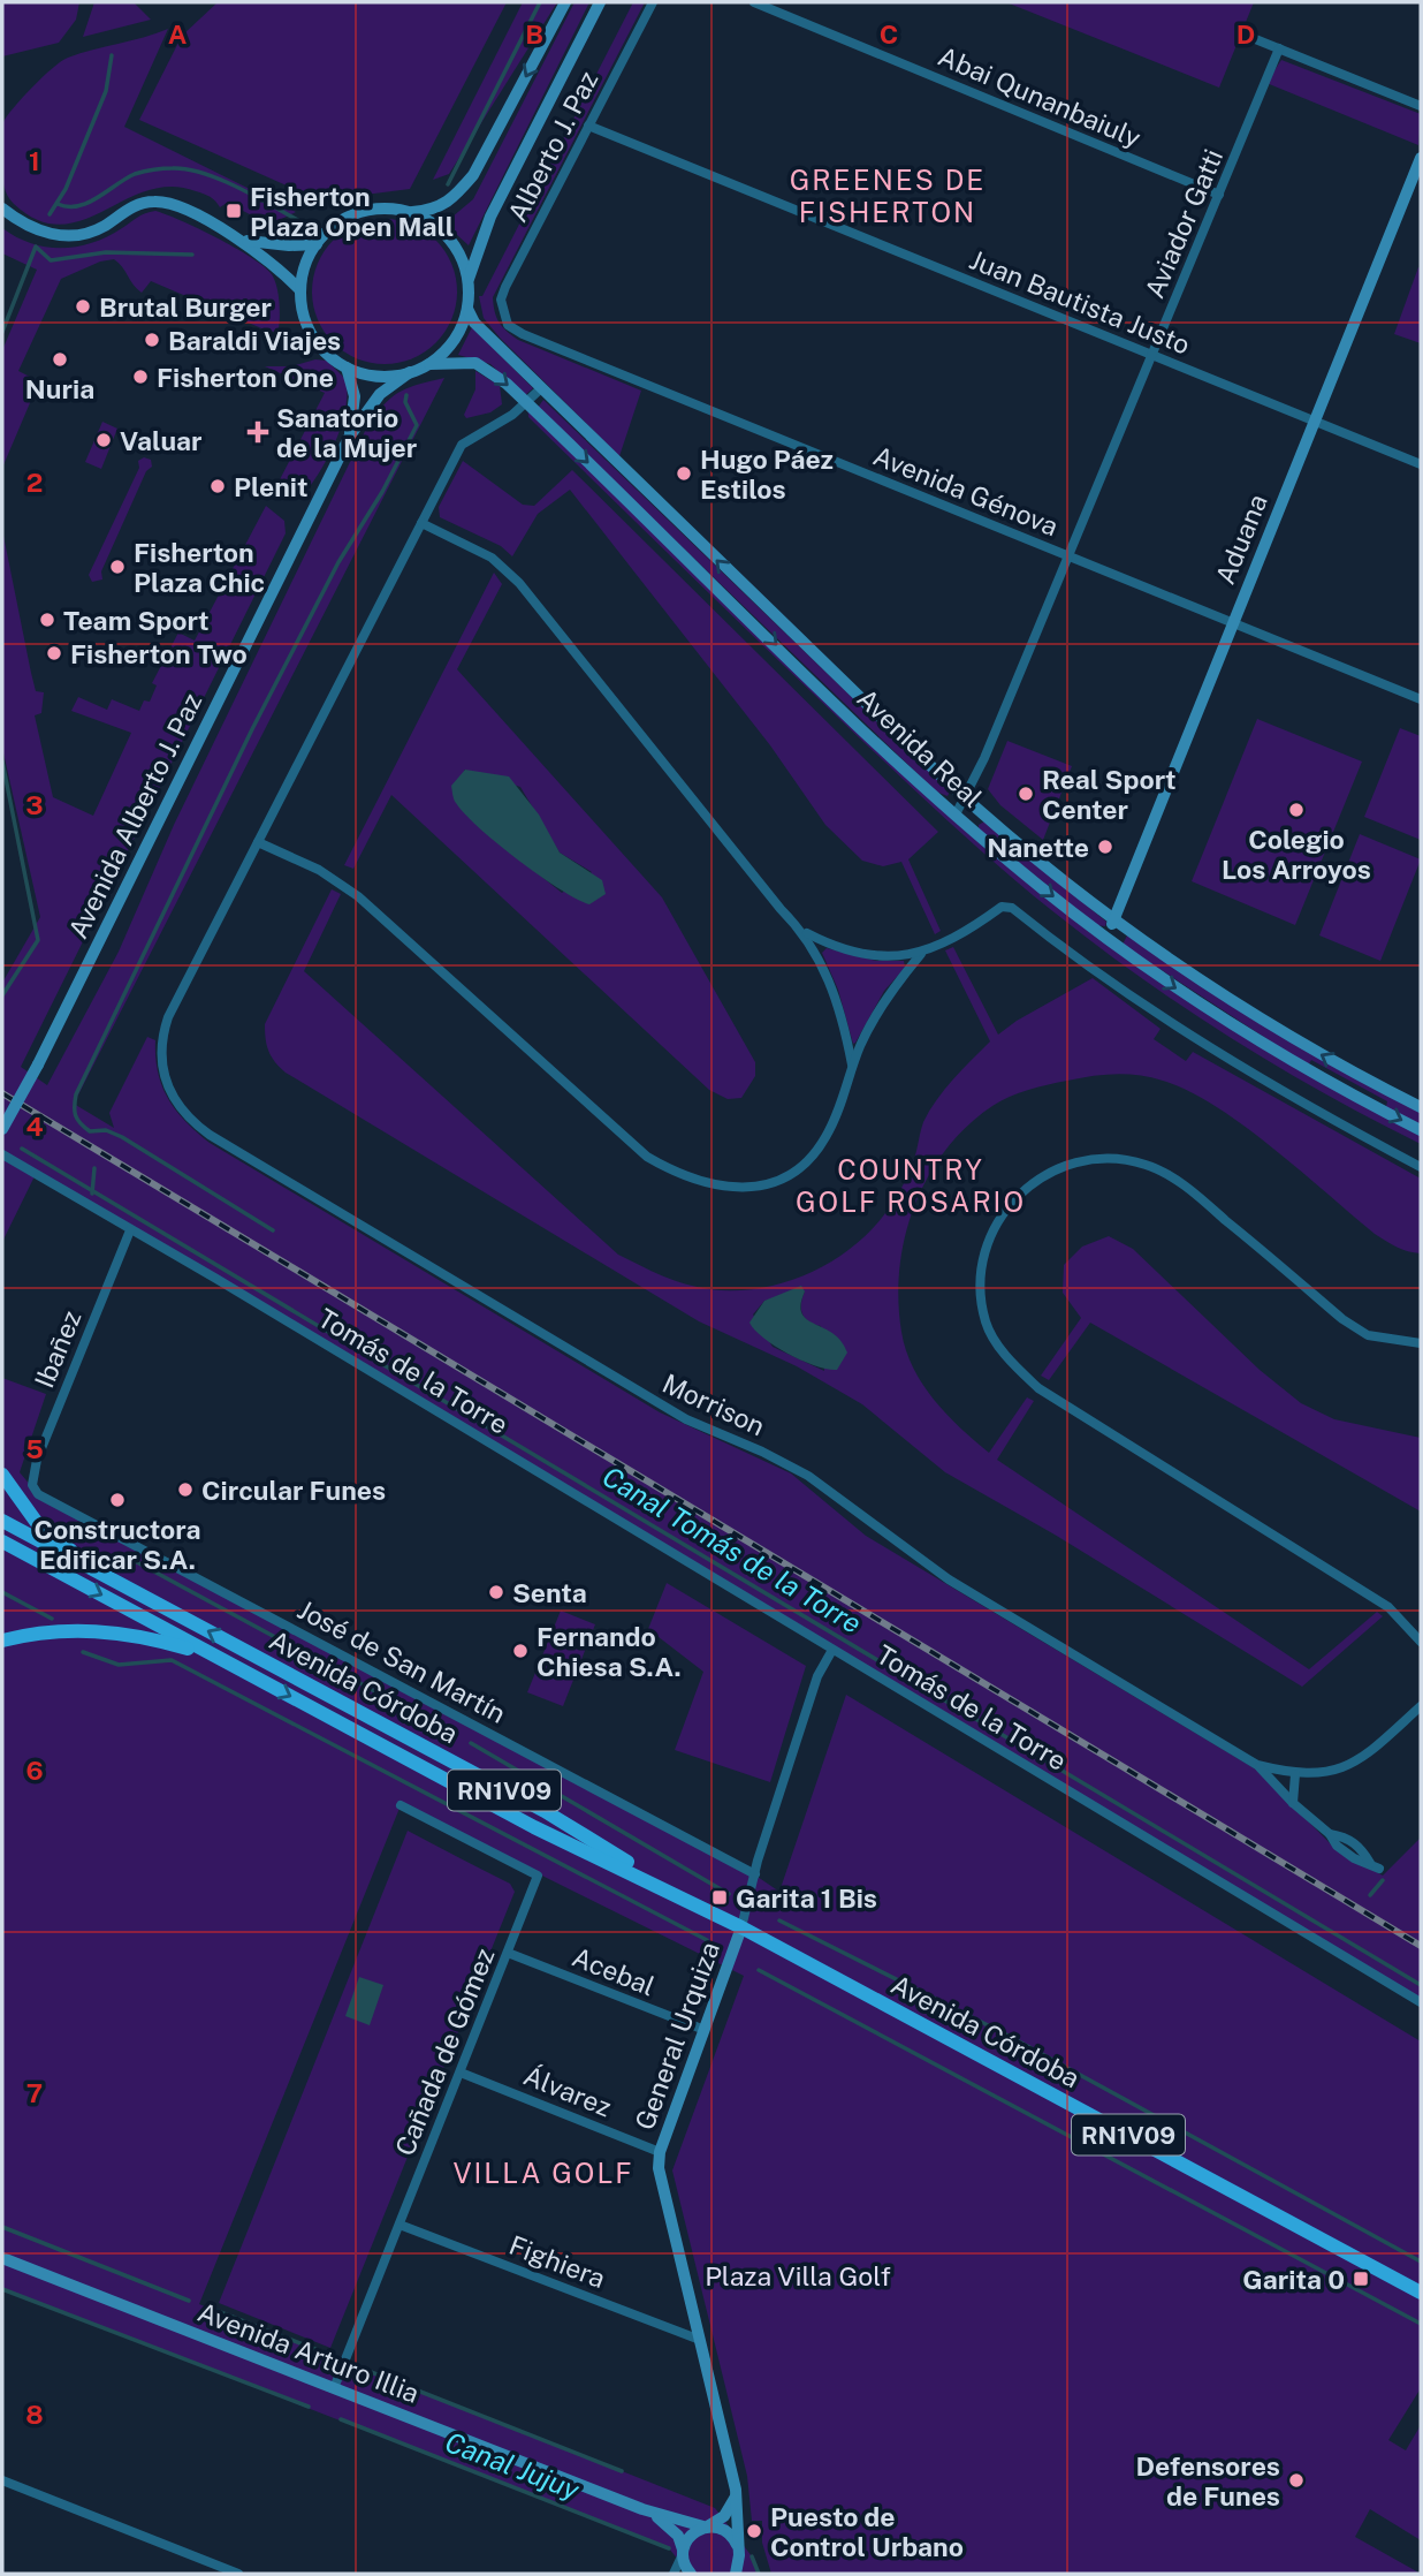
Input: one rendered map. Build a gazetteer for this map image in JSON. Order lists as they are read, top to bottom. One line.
{"streets":{"main road":["Aduana","Avenida Real","Avenida Alberto J. Paz","Avenida Córdoba","RN1V09","General Urquiza","Avenida Arturo Illia"],"street":["Abai Qunanbaiuly","Alberto J. Paz","Aviador Gatti","Juan Bautista Justo","Avenida Génova","Ibañez","Tomás de la Torre","Morrison","José de San Martín","Acebal","Cañada de Gómez","Álvarez","Fighiera"]},"crossings":[["Abai Qunanbaiuly","Aviador Gatti"],["Alberto J. Paz","Juan Bautista Justo"],["Alberto J. Paz","Avenida Génova"],["Aviador Gatti","Juan Bautista Justo"],["Aviador Gatti","Avenida Génova"],["Aviador Gatti","Avenida Real"],["Juan Bautista Justo","Aduana"],["Avenida Génova","Aduana"],["Aduana","Avenida Real"],["Avenida Real","Avenida Alberto J. Paz"],["Ibañez","Tomás de la Torre"],["Ibañez","José de San Martín"],["Tomás de la Torre","General Urquiza"],["José de San Martín","General Urquiza"],["Avenida Córdoba","General Urquiza"],["Acebal","General Urquiza"],["Acebal","Cañada de Gómez"],["General Urquiza","Álvarez"],["General Urquiza","Fighiera"],["Cañada de Gómez","Álvarez"],["Cañada de Gómez","Fighiera"],["Cañada de Gómez","Avenida Arturo Illia"]],"districts":["GREENES DE FISHERTON","COUNTRY GOLF ROSARIO","VILLA GOLF"],"water":["Canal Tomás de la Torre","Canal Jujuy"],"parks":["Plaza Villa Golf"],"places":{"transit":["Fisherton Plaza Open Mall","Garita 1 Bis","Garita 0"],"other":["Brutal Burger","Baraldi Viajes","Nuria","Fisherton One","Valuar","Hugo Páez Estilos","Plenit","Fisherton Plaza Chic","Team Sport","Fisherton Two","Real Sport Center","Colegio Los Arroyos","Nanette","Circular Funes","Constructora Edificar S.A.","Senta","Fernando Chiesa S.A.","Defensores de Funes","Puesto de Control Urbano"],"health":["Sanatorio de la Mujer"]},"grid":{"columns":["A","B","C","D"],"rows":["1","2","3","4","5","6","7","8"]}}
